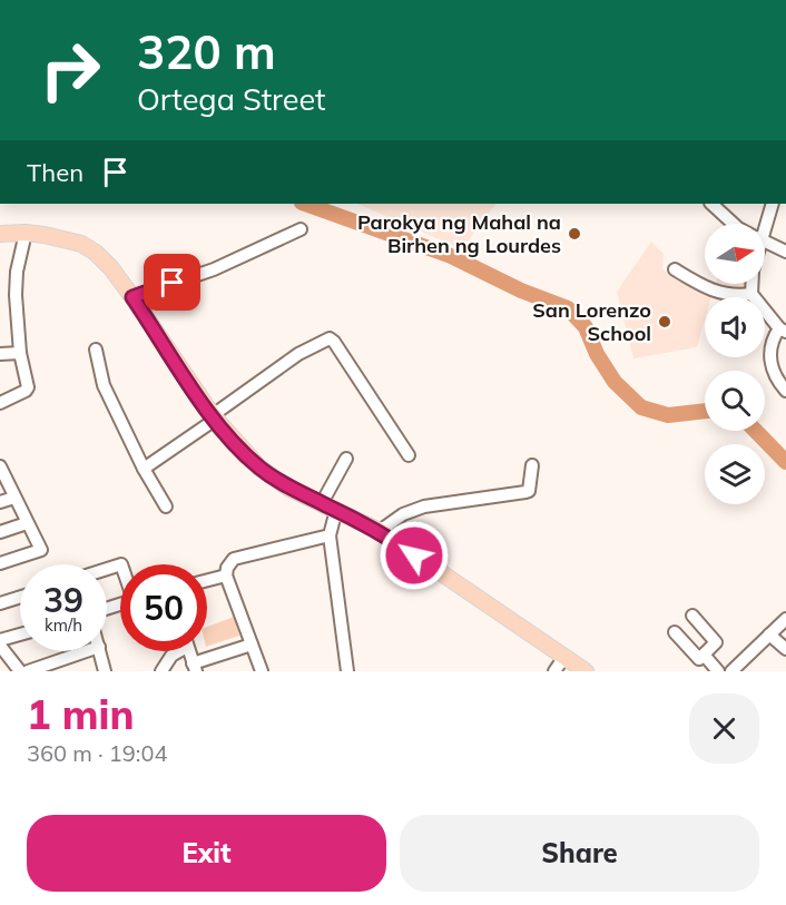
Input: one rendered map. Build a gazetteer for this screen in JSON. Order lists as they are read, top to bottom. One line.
{"places":["Parokya ng Mahal na Birhen ng Lourdes","San Lorenzo School"],"north":"right","page":{"turn":["320 m","Ortega Street"],"then":"Then","speed":"39 km/h","limit":"50","heading":["1 min","360 m · 19:04"],"buttons":["Exit","Share"]}}
